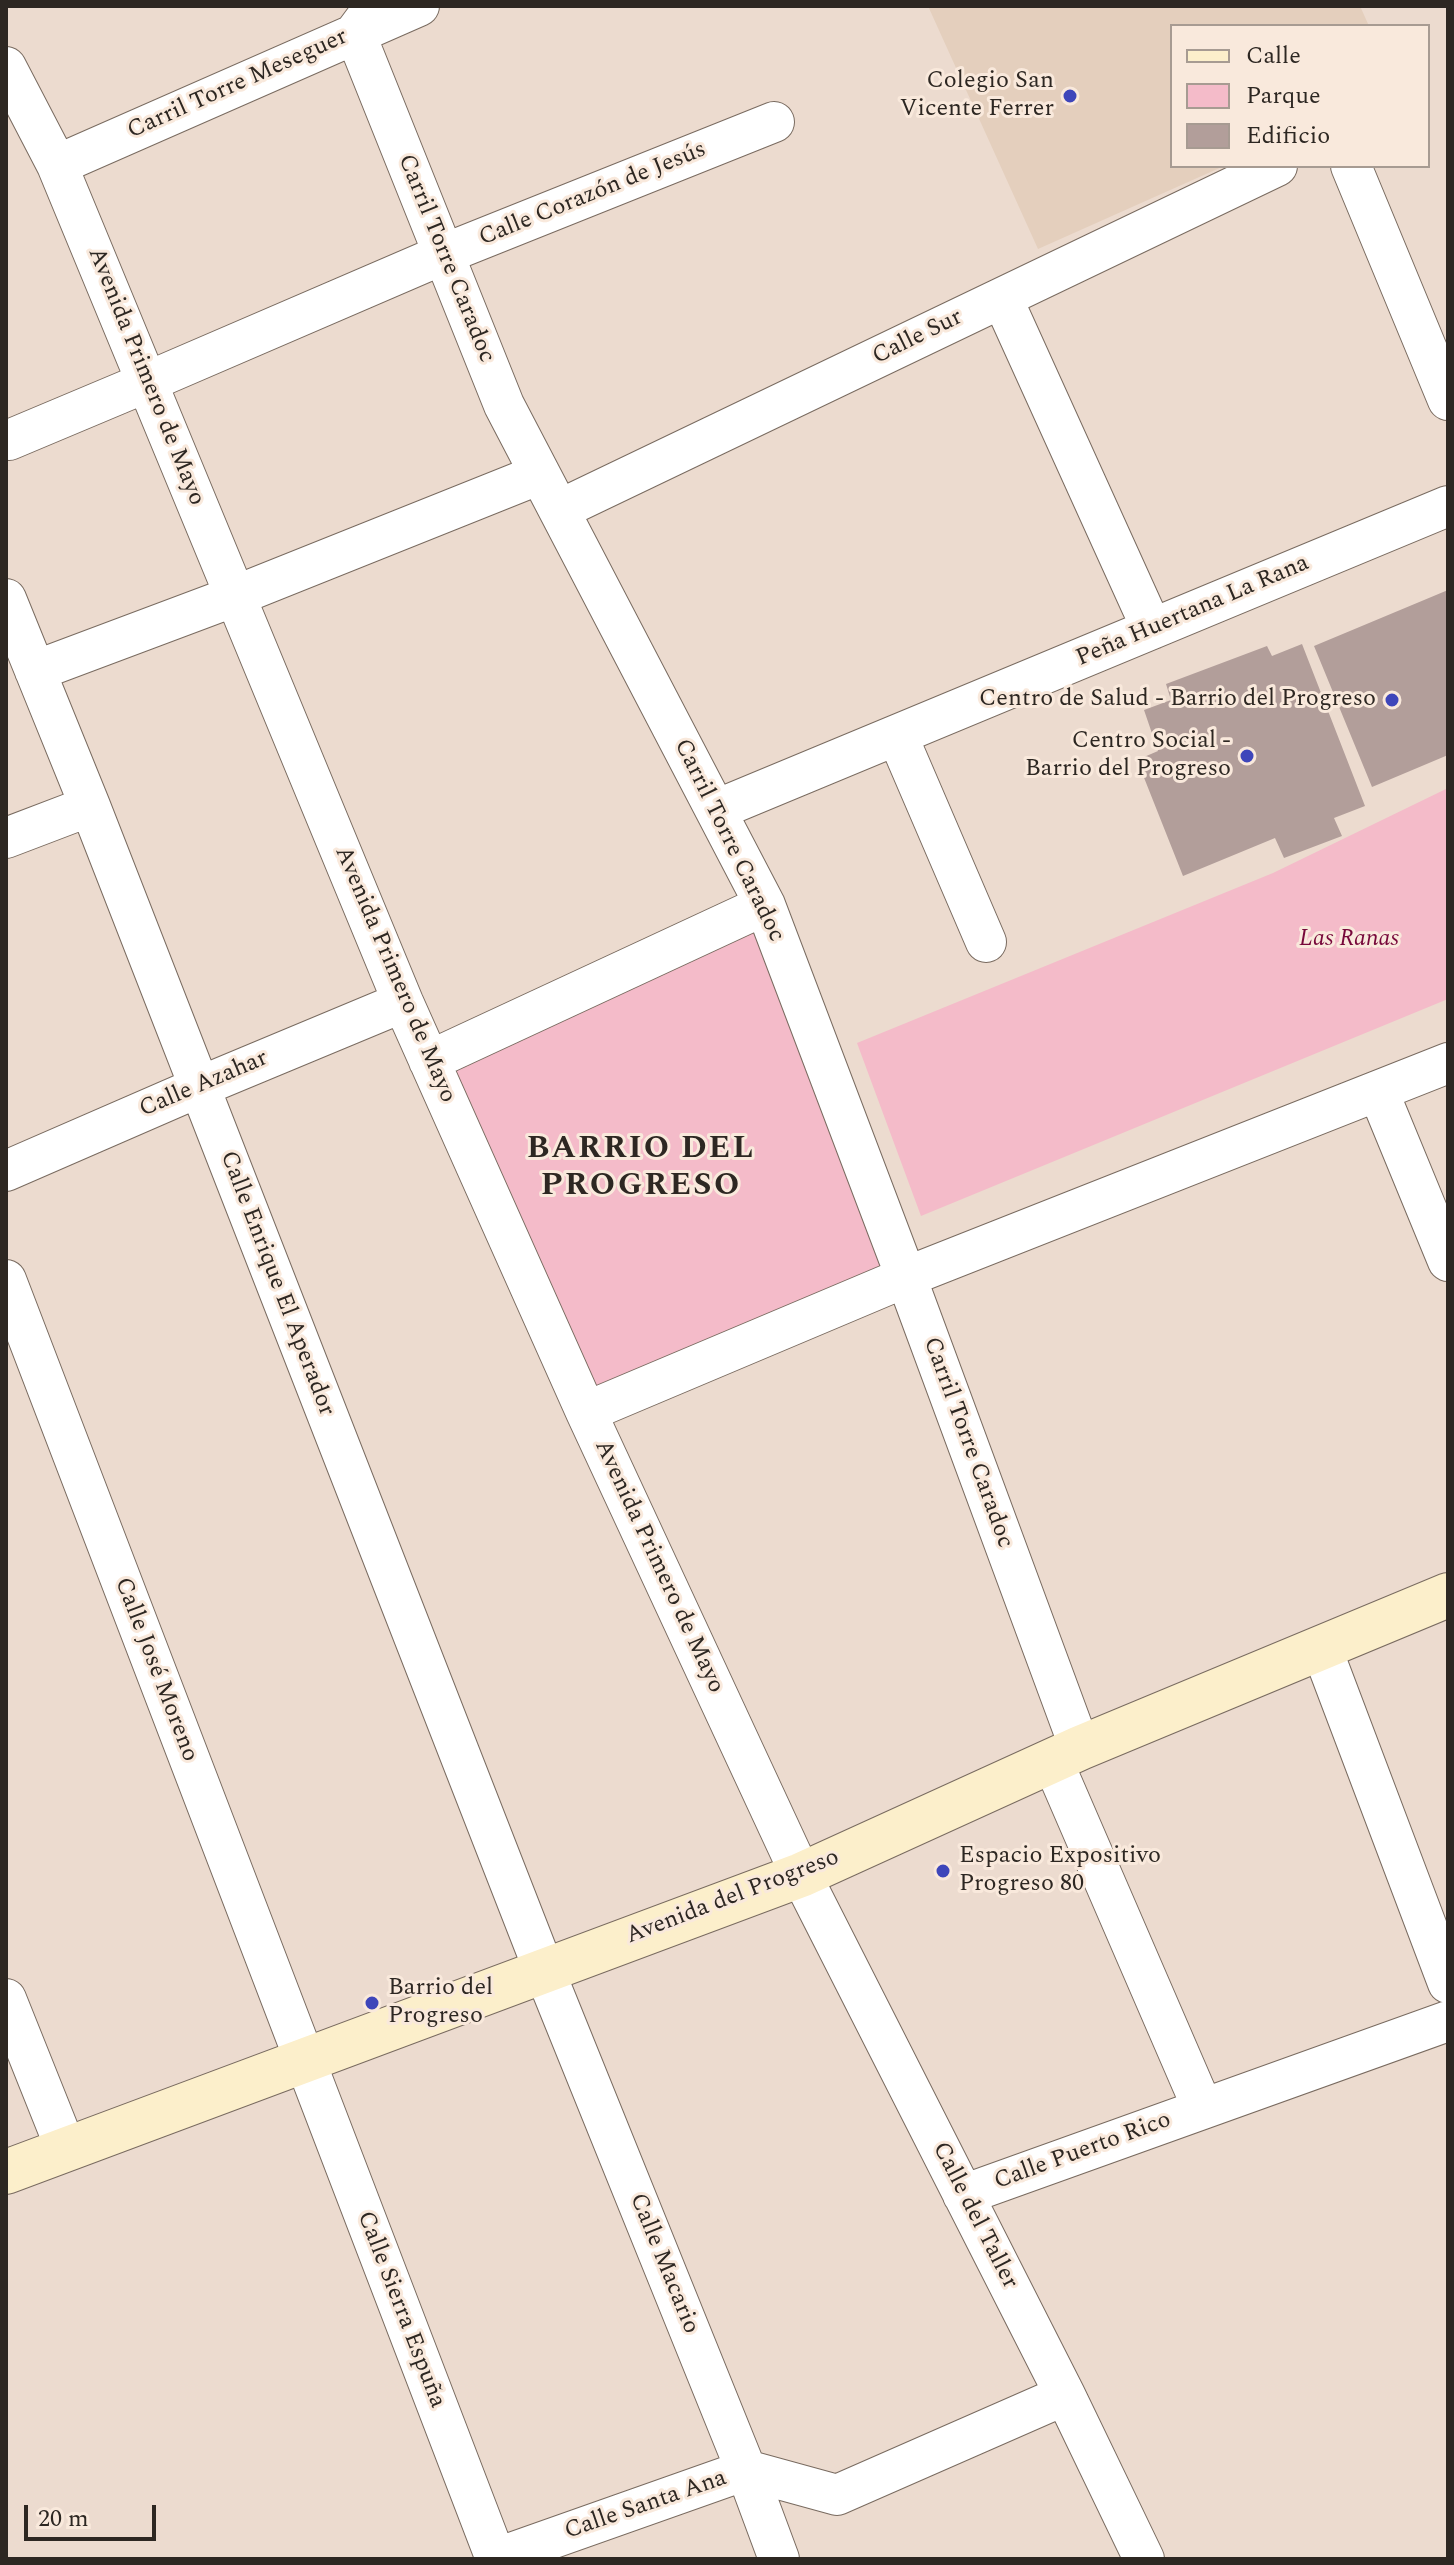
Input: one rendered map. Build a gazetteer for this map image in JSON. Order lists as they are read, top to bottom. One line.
{"streets":{"main road":["Avenida del Progreso"],"street":["Carril Torre Meseguer","Calle Corazón de Jesús","Carril Torre Caradoc","Calle Sur","Avenida Primero de Mayo","Peña Huertana La Rana","Calle Azahar","Calle Enrique El Aperador","Calle José Moreno","Calle Puerto Rico","Calle del Taller","Calle Macario","Calle Sierra Espuña","Calle Santa Ana"]},"crossings":[["Carril Torre Meseguer","Carril Torre Caradoc"],["Carril Torre Meseguer","Avenida Primero de Mayo"],["Calle Corazón de Jesús","Carril Torre Caradoc"],["Calle Corazón de Jesús","Avenida Primero de Mayo"],["Carril Torre Caradoc","Calle Sur"],["Carril Torre Caradoc","Peña Huertana La Rana"],["Carril Torre Caradoc","Avenida del Progreso"],["Carril Torre Caradoc","Calle Puerto Rico"],["Avenida Primero de Mayo","Calle Azahar"],["Avenida Primero de Mayo","Avenida del Progreso"],["Avenida Primero de Mayo","Calle del Taller"],["Calle Azahar","Calle Enrique El Aperador"],["Calle Enrique El Aperador","Avenida del Progreso"],["Calle Enrique El Aperador","Calle Macario"],["Calle José Moreno","Avenida del Progreso"],["Calle José Moreno","Calle Sierra Espuña"],["Avenida del Progreso","Calle del Taller"],["Avenida del Progreso","Calle Macario"],["Avenida del Progreso","Calle Sierra Espuña"],["Calle Puerto Rico","Calle del Taller"],["Calle del Taller","Calle Santa Ana"],["Calle Macario","Calle Santa Ana"],["Calle Sierra Espuña","Calle Santa Ana"]],"districts":["BARRIO DEL PROGRESO"],"parks":["Las Ranas"],"places":["Colegio San Vicente Ferrer","Centro de Salud - Barrio del Progreso","Centro Social - Barrio del Progreso","Espacio Expositivo Progreso 80","Barrio del Progreso"],"legend":["Calle","Parque","Edificio"],"scale_bar":"20 m"}
